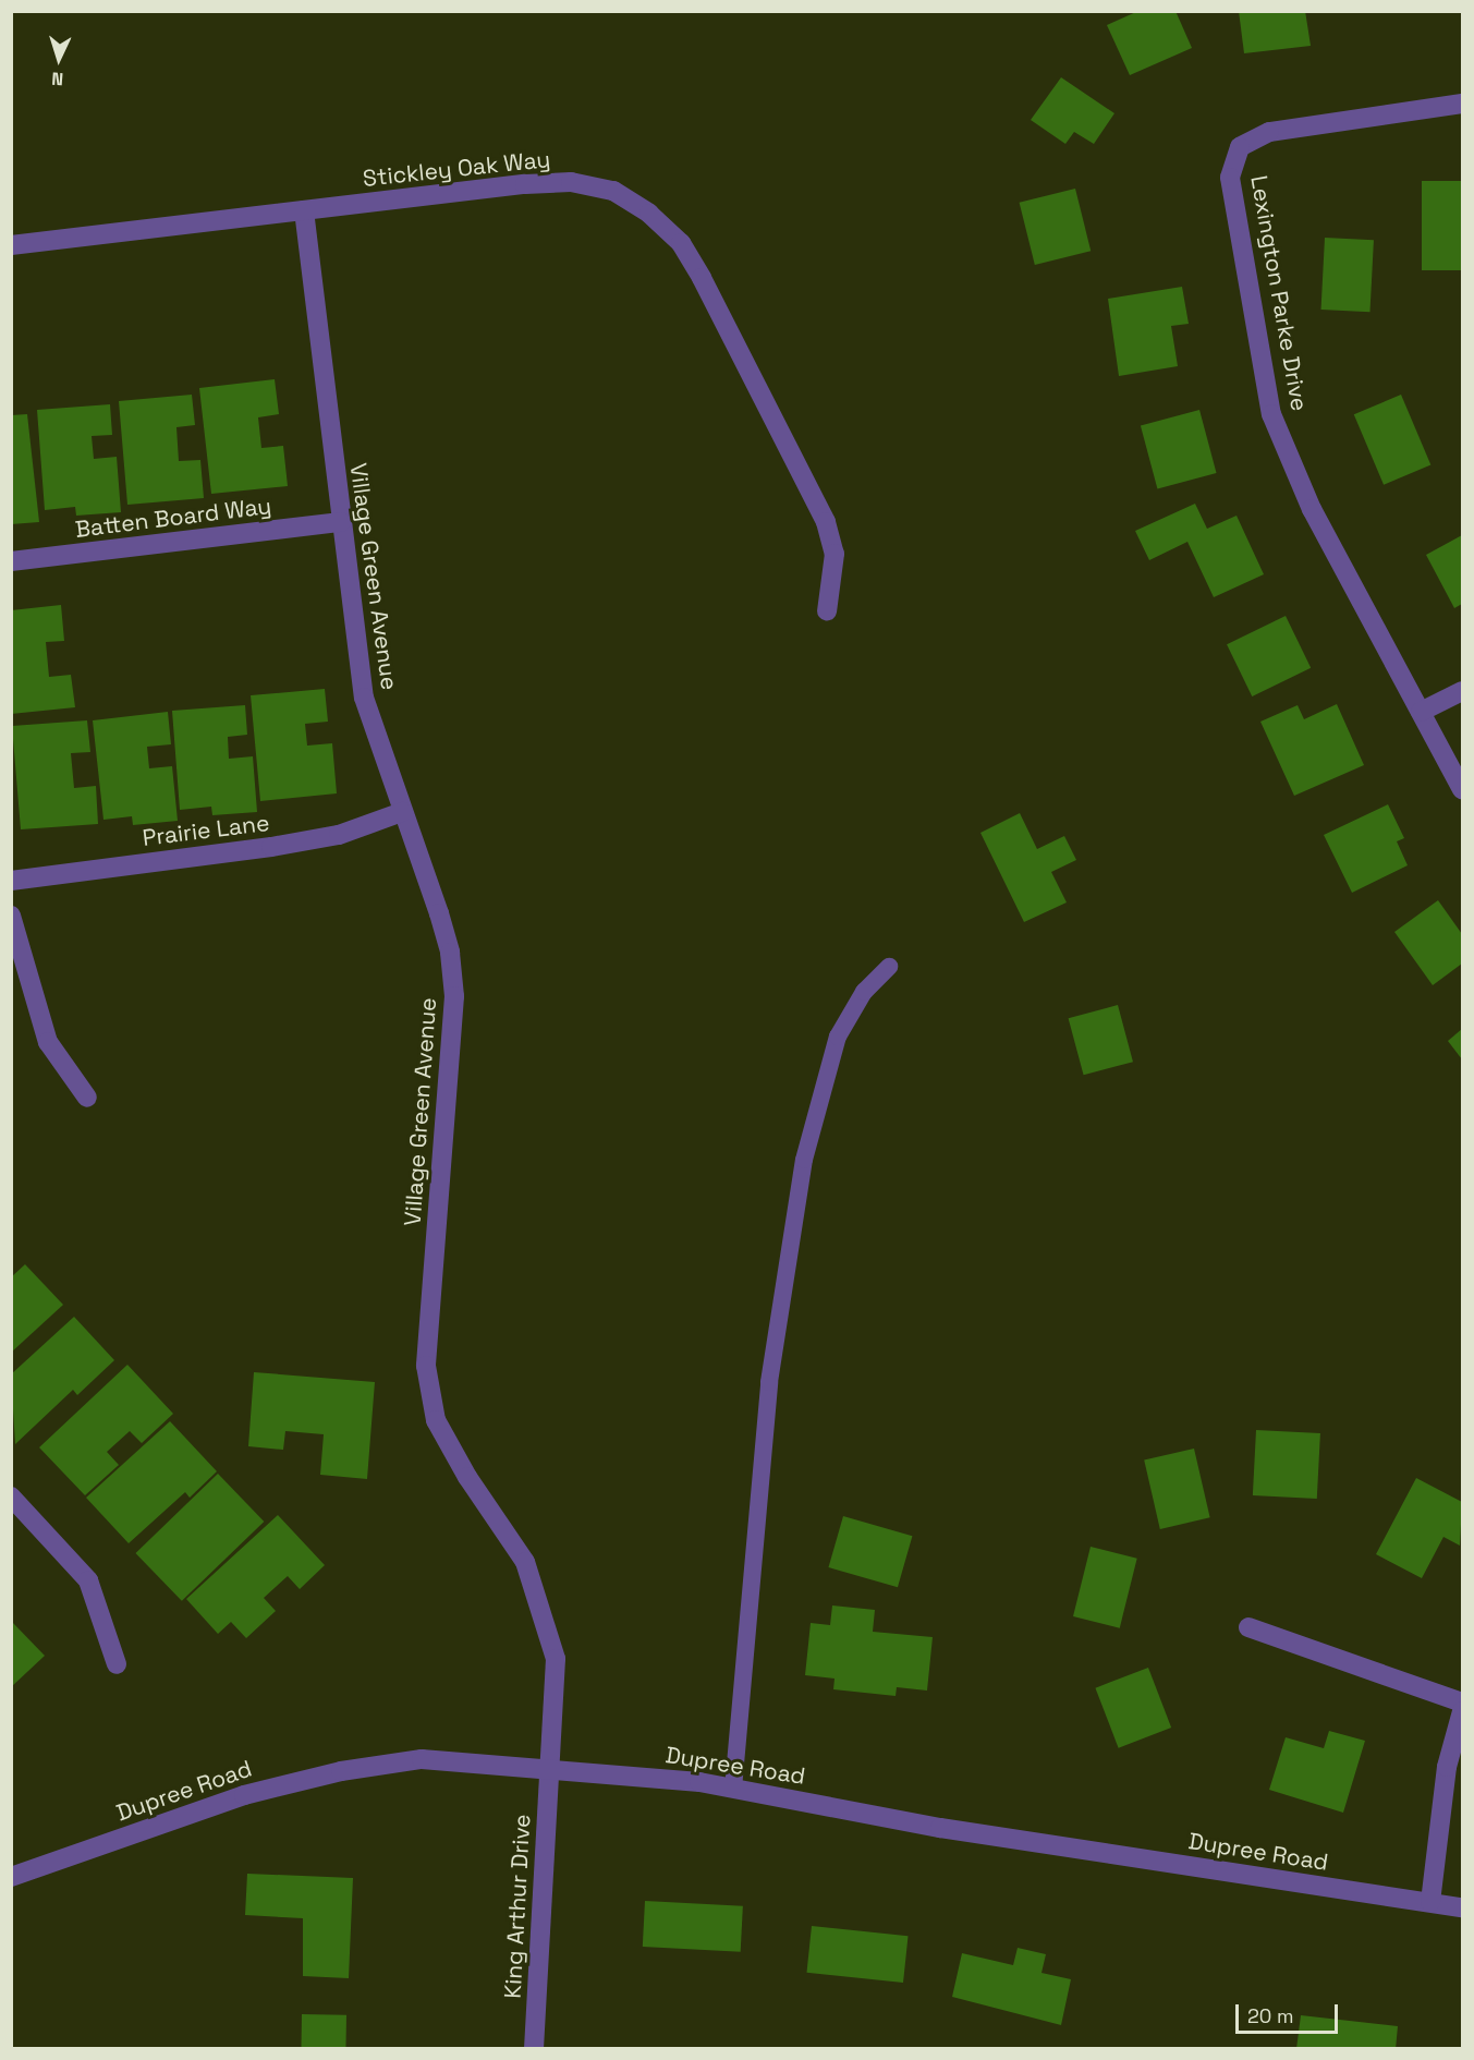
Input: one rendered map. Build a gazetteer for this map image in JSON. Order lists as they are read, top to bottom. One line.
{"streets":{"street":["Stickley Oak Way","Lexington Parke Drive","Batten Board Way","Village Green Avenue","Prairie Lane","Dupree Road","King Arthur Drive"]},"crossings":[["Stickley Oak Way","Village Green Avenue"],["Batten Board Way","Village Green Avenue"],["Village Green Avenue","Prairie Lane"],["Village Green Avenue","Dupree Road"],["Village Green Avenue","King Arthur Drive"],["Dupree Road","King Arthur Drive"]],"scale_bar":"20 m","north":"bottom"}
